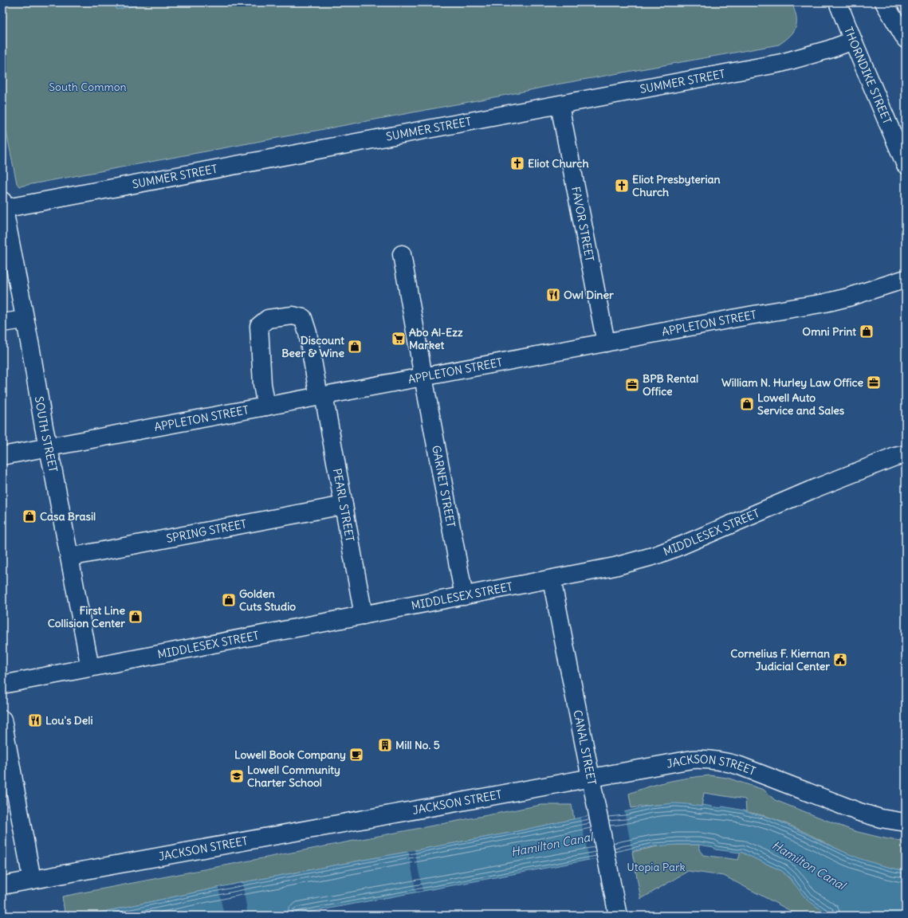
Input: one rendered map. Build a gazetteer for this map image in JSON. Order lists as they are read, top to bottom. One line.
{"streets":{"street":["THORNDIKE STREET","SUMMER STREET","FAVOR STREET","APPLETON STREET","SOUTH STREET","GARNET STREET","PEARL STREET","SPRING STREET","MIDDLESEX STREET","CANAL STREET","JACKSON STREET"]},"crossings":[["THORNDIKE STREET","SUMMER STREET"],["SUMMER STREET","FAVOR STREET"],["SUMMER STREET","SOUTH STREET"],["FAVOR STREET","APPLETON STREET"],["APPLETON STREET","SOUTH STREET"],["APPLETON STREET","GARNET STREET"],["APPLETON STREET","PEARL STREET"],["SOUTH STREET","SPRING STREET"],["SOUTH STREET","MIDDLESEX STREET"],["GARNET STREET","MIDDLESEX STREET"],["PEARL STREET","SPRING STREET"],["PEARL STREET","MIDDLESEX STREET"],["MIDDLESEX STREET","CANAL STREET"],["CANAL STREET","JACKSON STREET"]],"water":["Hamilton Canal"],"parks":["South Common","Utopia Park"],"places":{"church":["Eliot Church","Eliot Presbyterian Church"],"restaurant":["Owl Diner","Lou's Deli"],"shop":["Omni Print","Discount Beer & Wine","Lowell Auto Service and Sales","Casa Brasil","Golden Cuts Studio","First Line Collision Center"],"supermarket":["Abo Al-Ezz Market"],"office":["William N. Hurley Law Office","BPB Rental Office"],"public building":["Cornelius F. Kiernan Judicial Center"],"building":["Mill No. 5"],"cafe":["Lowell Book Company"],"school or university":["Lowell Community Charter School"]}}
